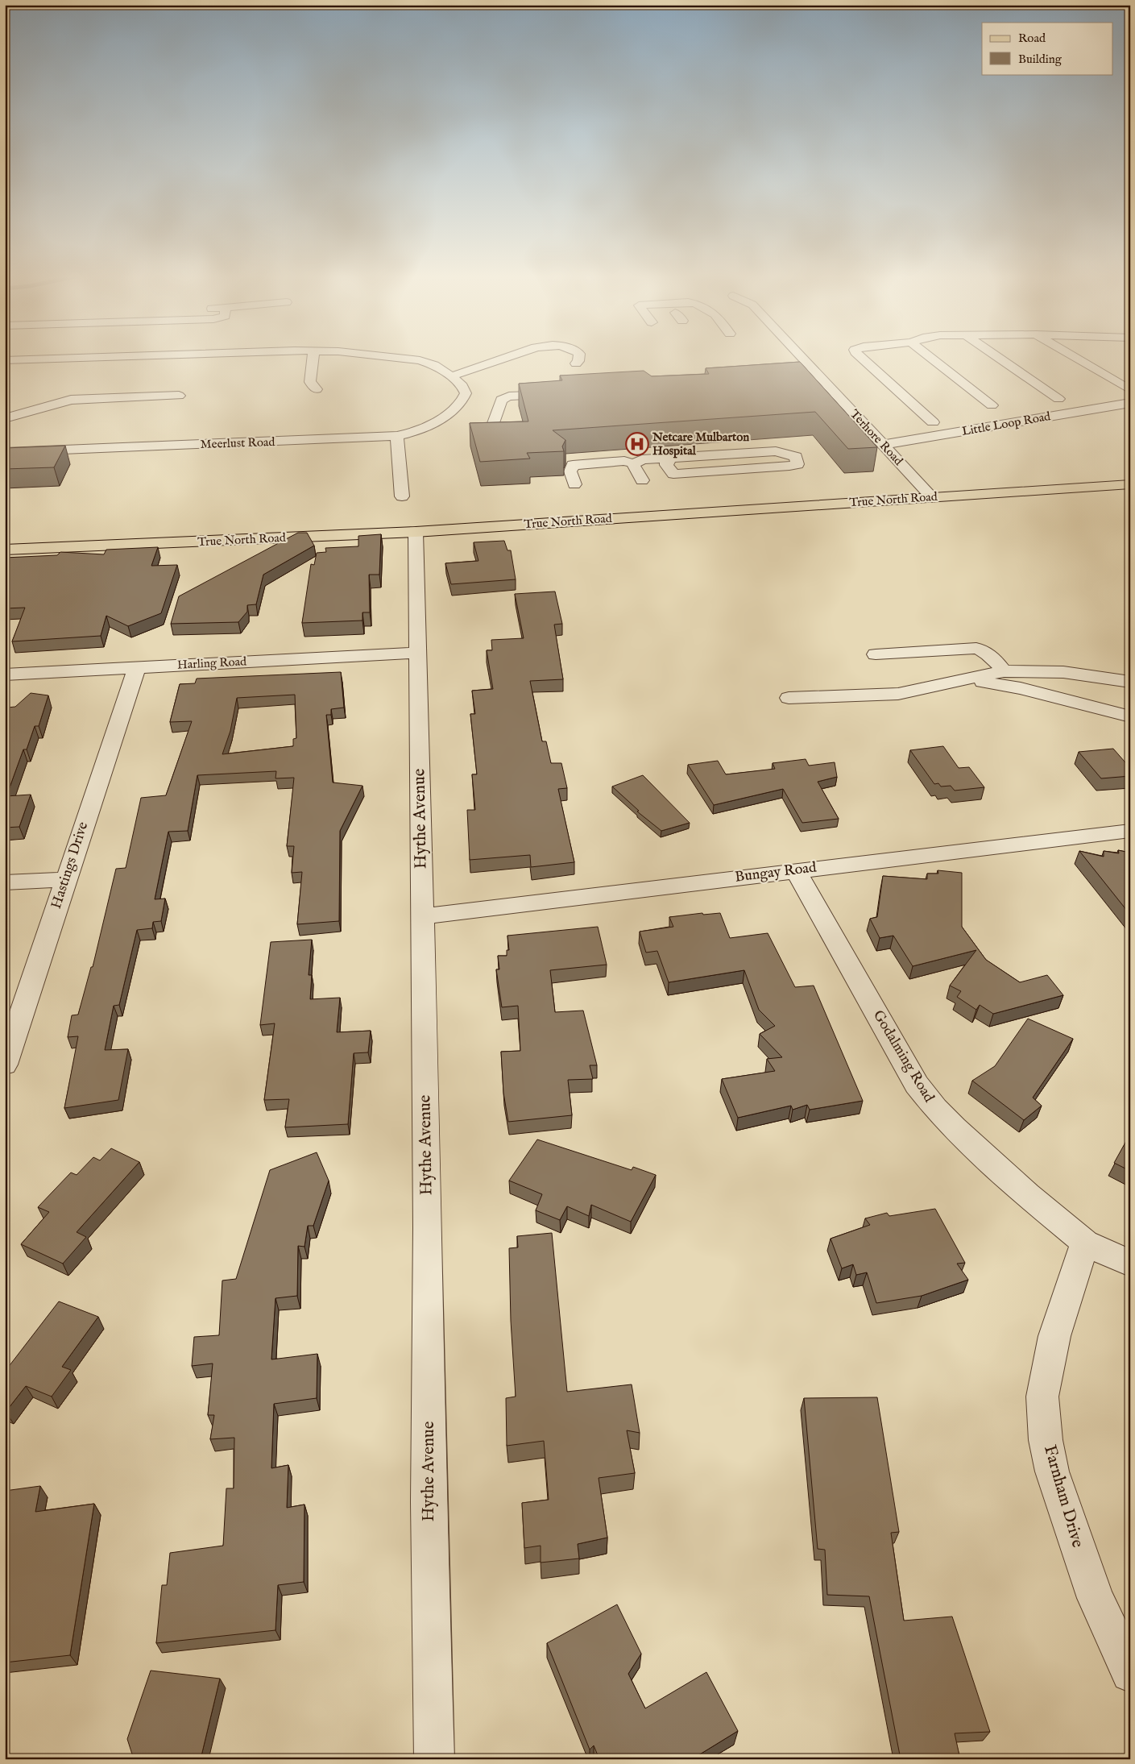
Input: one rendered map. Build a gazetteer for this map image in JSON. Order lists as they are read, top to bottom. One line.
{"streets":{"main road":["True North Road"],"street":["Little Loop Road","Terhore Road","Meerlust Road","Harling Road","Hythe Avenue","Hastings Drive","Bungay Road","Godalming Road","Farnham Drive"]},"crossings":[["Little Loop Road","Terhore Road"],["Terhore Road","True North Road"],["True North Road","Hythe Avenue"],["Harling Road","Hythe Avenue"],["Harling Road","Hastings Drive"],["Hythe Avenue","Bungay Road"],["Bungay Road","Godalming Road"],["Godalming Road","Farnham Drive"]],"places":{"hospital":["Netcare Mulbarton Hospital"]},"legend":["Road","Building"]}
